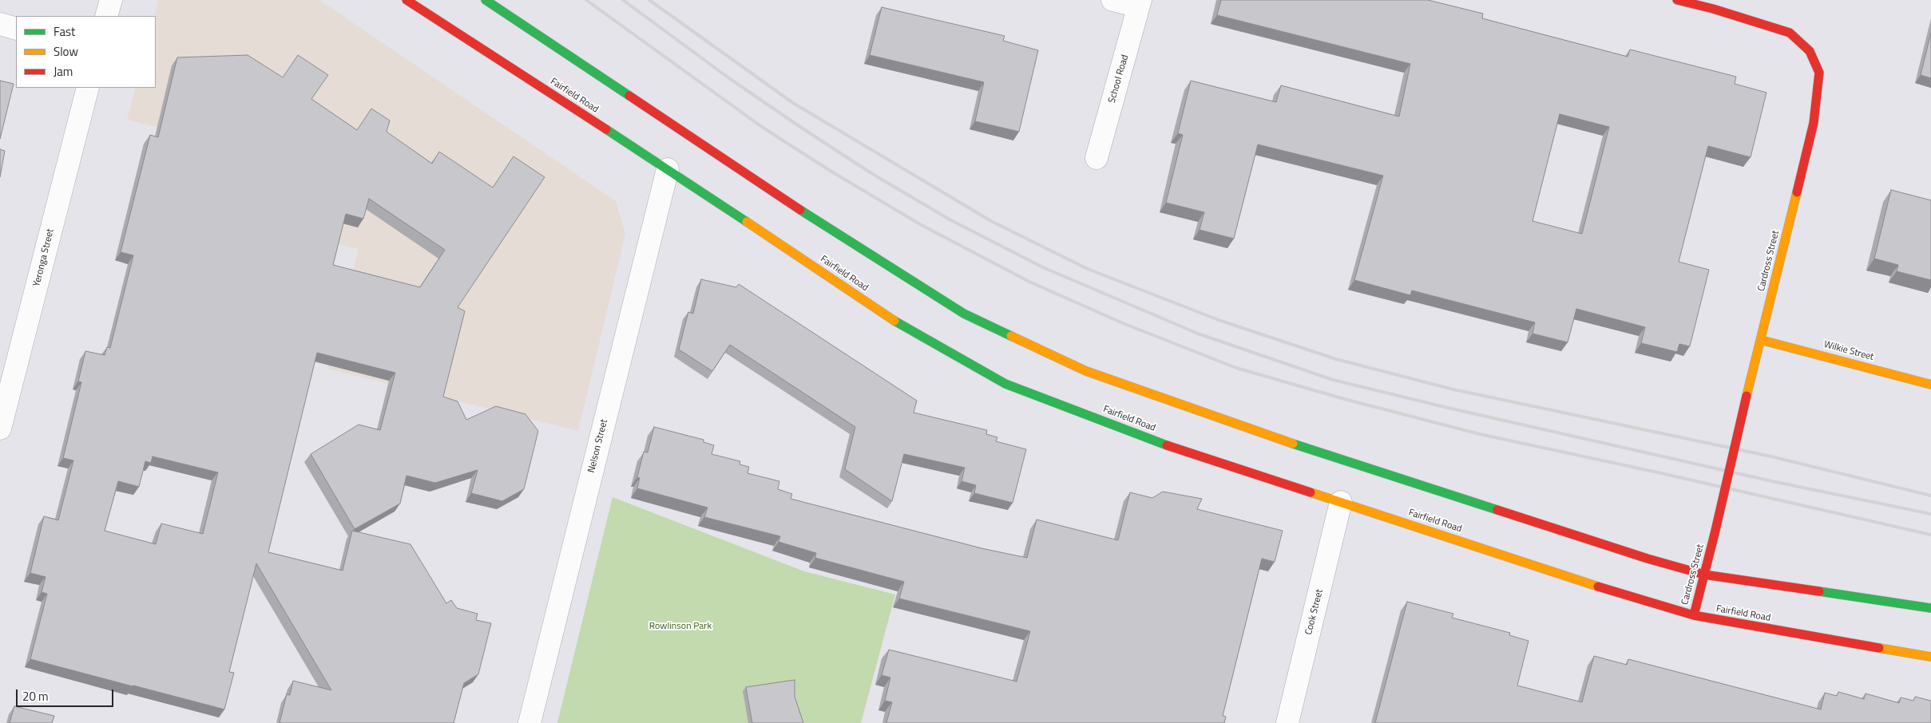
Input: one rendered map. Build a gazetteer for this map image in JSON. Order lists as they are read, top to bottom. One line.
{"streets":{"main road":["Fairfield Road","Cardross Street","Wilkie Street"],"street":["School Road","Yeronga Street","Nelson Street","Cook Street"]},"crossings":[["Fairfield Road","Cardross Street"],["Fairfield Road","Nelson Street"],["Fairfield Road","Cook Street"],["Cardross Street","Wilkie Street"]],"parks":["Rowlinson Park"],"legend":["Fast","Slow","Jam"],"scale_bar":"20 m"}
